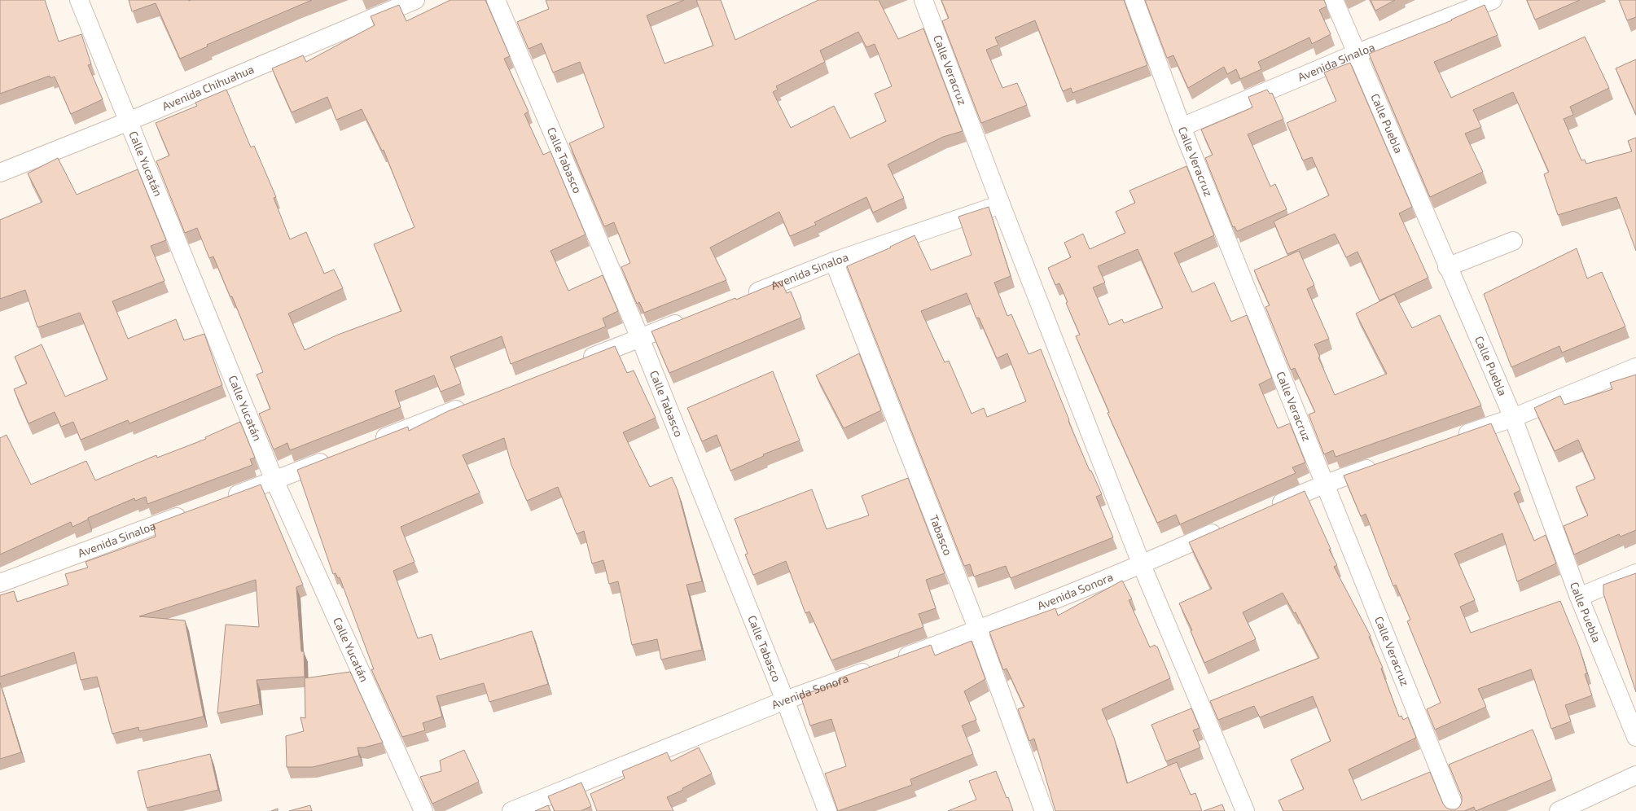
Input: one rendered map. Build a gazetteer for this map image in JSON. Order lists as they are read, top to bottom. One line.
{"streets":{"street":["Avenida Sinaloa","Calle Veracruz","Avenida Chihuahua","Calle Puebla","Calle Tabasco","Calle Yucatán","Tabasco","Avenida Sonora"]},"crossings":[["Avenida Sinaloa","Calle Veracruz"],["Avenida Sinaloa","Calle Puebla"],["Avenida Sinaloa","Tabasco"],["Calle Veracruz","Avenida Sonora"],["Avenida Chihuahua","Calle Yucatán"],["Calle Tabasco","Avenida Sonora"],["Tabasco","Avenida Sonora"]]}
